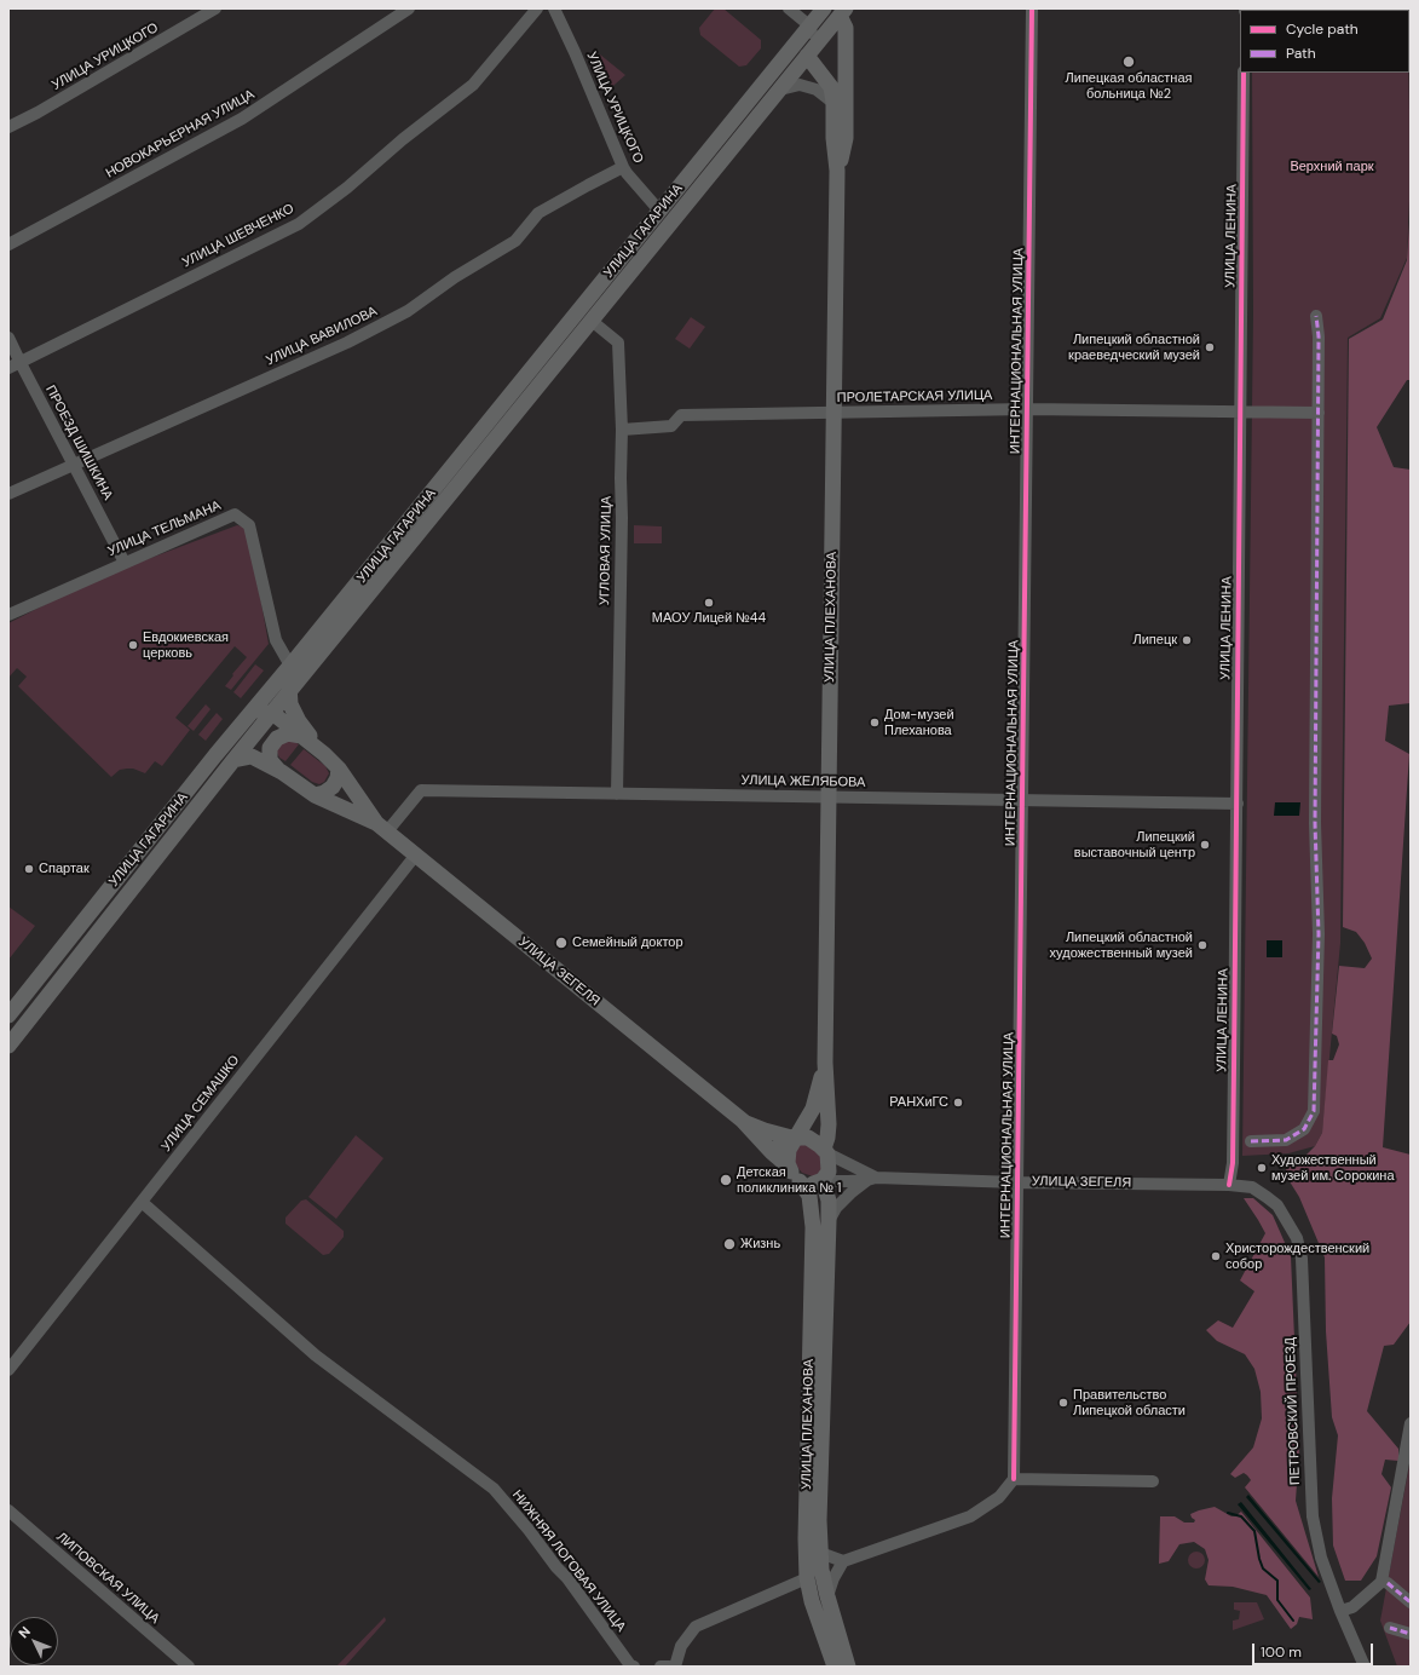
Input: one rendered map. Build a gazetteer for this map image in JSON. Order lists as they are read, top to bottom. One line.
{"streets":{"main road":["УЛИЦА ГАГАРИНА","УЛИЦА ПЛЕХАНОВА","УЛИЦА ЗЕГЕЛЯ"],"street":["УЛИЦА УРИЦКОГО","НОВОКАРЬЕРНАЯ УЛИЦА","УЛИЦА ШЕВЧЕНКО","УЛИЦА ЛЕНИНА","УЛИЦА ВАВИЛОВА","ИНТЕРНАЦИОНАЛЬНАЯ УЛИЦА","ПРОЛЕТАРСКАЯ УЛИЦА","ПРОЕЗД ШИШКИНА","УЛИЦА ТЕЛЬМАНА","УГЛОВАЯ УЛИЦА","УЛИЦА ЖЕЛЯБОВА","УЛИЦА СЕМАШКО","ПЕТРОВСКИЙ ПРОЕЗД","НИЖНЯЯ ЛОГОВАЯ УЛИЦА","ЛИПОВСКАЯ УЛИЦА"]},"crossings":[["УЛИЦА УРИЦКОГО","УЛИЦА ГАГАРИНА"],["УЛИЦА УРИЦКОГО","УЛИЦА ВАВИЛОВА"],["УЛИЦА ГАГАРИНА","УЛИЦА ТЕЛЬМАНА"],["УЛИЦА ГАГАРИНА","УГЛОВАЯ УЛИЦА"],["УЛИЦА ГАГАРИНА","УЛИЦА ПЛЕХАНОВА"],["УЛИЦА ШЕВЧЕНКО","ПРОЕЗД ШИШКИНА"],["УЛИЦА ЛЕНИНА","ПРОЛЕТАРСКАЯ УЛИЦА"],["УЛИЦА ЛЕНИНА","УЛИЦА ЖЕЛЯБОВА"],["УЛИЦА ЛЕНИНА","УЛИЦА ЗЕГЕЛЯ"],["УЛИЦА ЛЕНИНА","ПЕТРОВСКИЙ ПРОЕЗД"],["УЛИЦА ВАВИЛОВА","ПРОЕЗД ШИШКИНА"],["ИНТЕРНАЦИОНАЛЬНАЯ УЛИЦА","ПРОЛЕТАРСКАЯ УЛИЦА"],["ИНТЕРНАЦИОНАЛЬНАЯ УЛИЦА","УЛИЦА ЖЕЛЯБОВА"],["ИНТЕРНАЦИОНАЛЬНАЯ УЛИЦА","УЛИЦА ЗЕГЕЛЯ"],["ПРОЛЕТАРСКАЯ УЛИЦА","УГЛОВАЯ УЛИЦА"],["ПРОЛЕТАРСКАЯ УЛИЦА","УЛИЦА ПЛЕХАНОВА"],["ПРОЕЗД ШИШКИНА","УЛИЦА ТЕЛЬМАНА"],["УГЛОВАЯ УЛИЦА","УЛИЦА ЖЕЛЯБОВА"],["УЛИЦА ПЛЕХАНОВА","УЛИЦА ЖЕЛЯБОВА"],["УЛИЦА ПЛЕХАНОВА","УЛИЦА ЗЕГЕЛЯ"],["УЛИЦА ЖЕЛЯБОВА","УЛИЦА ЗЕГЕЛЯ"],["УЛИЦА ЗЕГЕЛЯ","УЛИЦА СЕМАШКО"],["УЛИЦА ЗЕГЕЛЯ","ПЕТРОВСКИЙ ПРОЕЗД"],["УЛИЦА СЕМАШКО","НИЖНЯЯ ЛОГОВАЯ УЛИЦА"]],"parks":["Верхний парк"],"places":["Липецкая областная больница №2","Липецкий областной краеведческий музей","МАОУ Лицей №44","Липецк","Евдокиевская церковь","Дом-музей Плеханова","Липецкий выставочный центр","Спартак","Семейный доктор","Липецкий областной художественный музей","РАНХиГС","Художественный музей им. Сорокина","Детская поликлиника № 1","Жизнь","Христорождественский собор","Правительство Липецкой области"],"legend":["Cycle path","Path"],"scale_bar":"100 m","north":"top left"}
